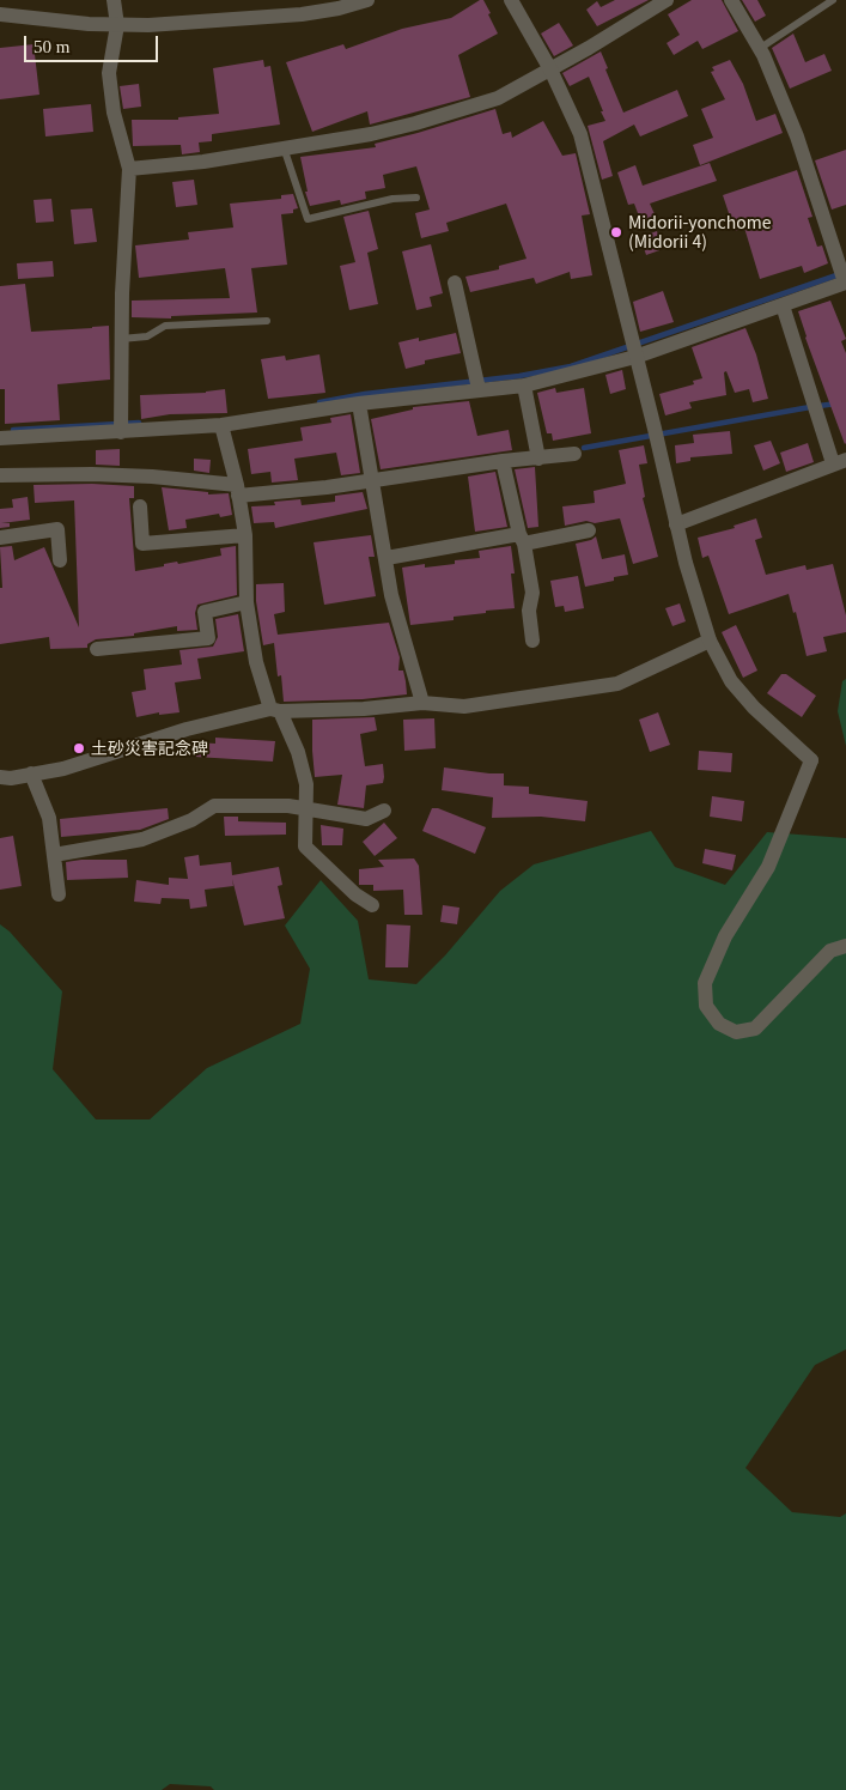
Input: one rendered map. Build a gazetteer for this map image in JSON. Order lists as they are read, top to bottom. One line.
{"places":["Midorii-yonchome (Midorii 4)","土砂災害記念碑"],"scale_bar":"50 m"}
